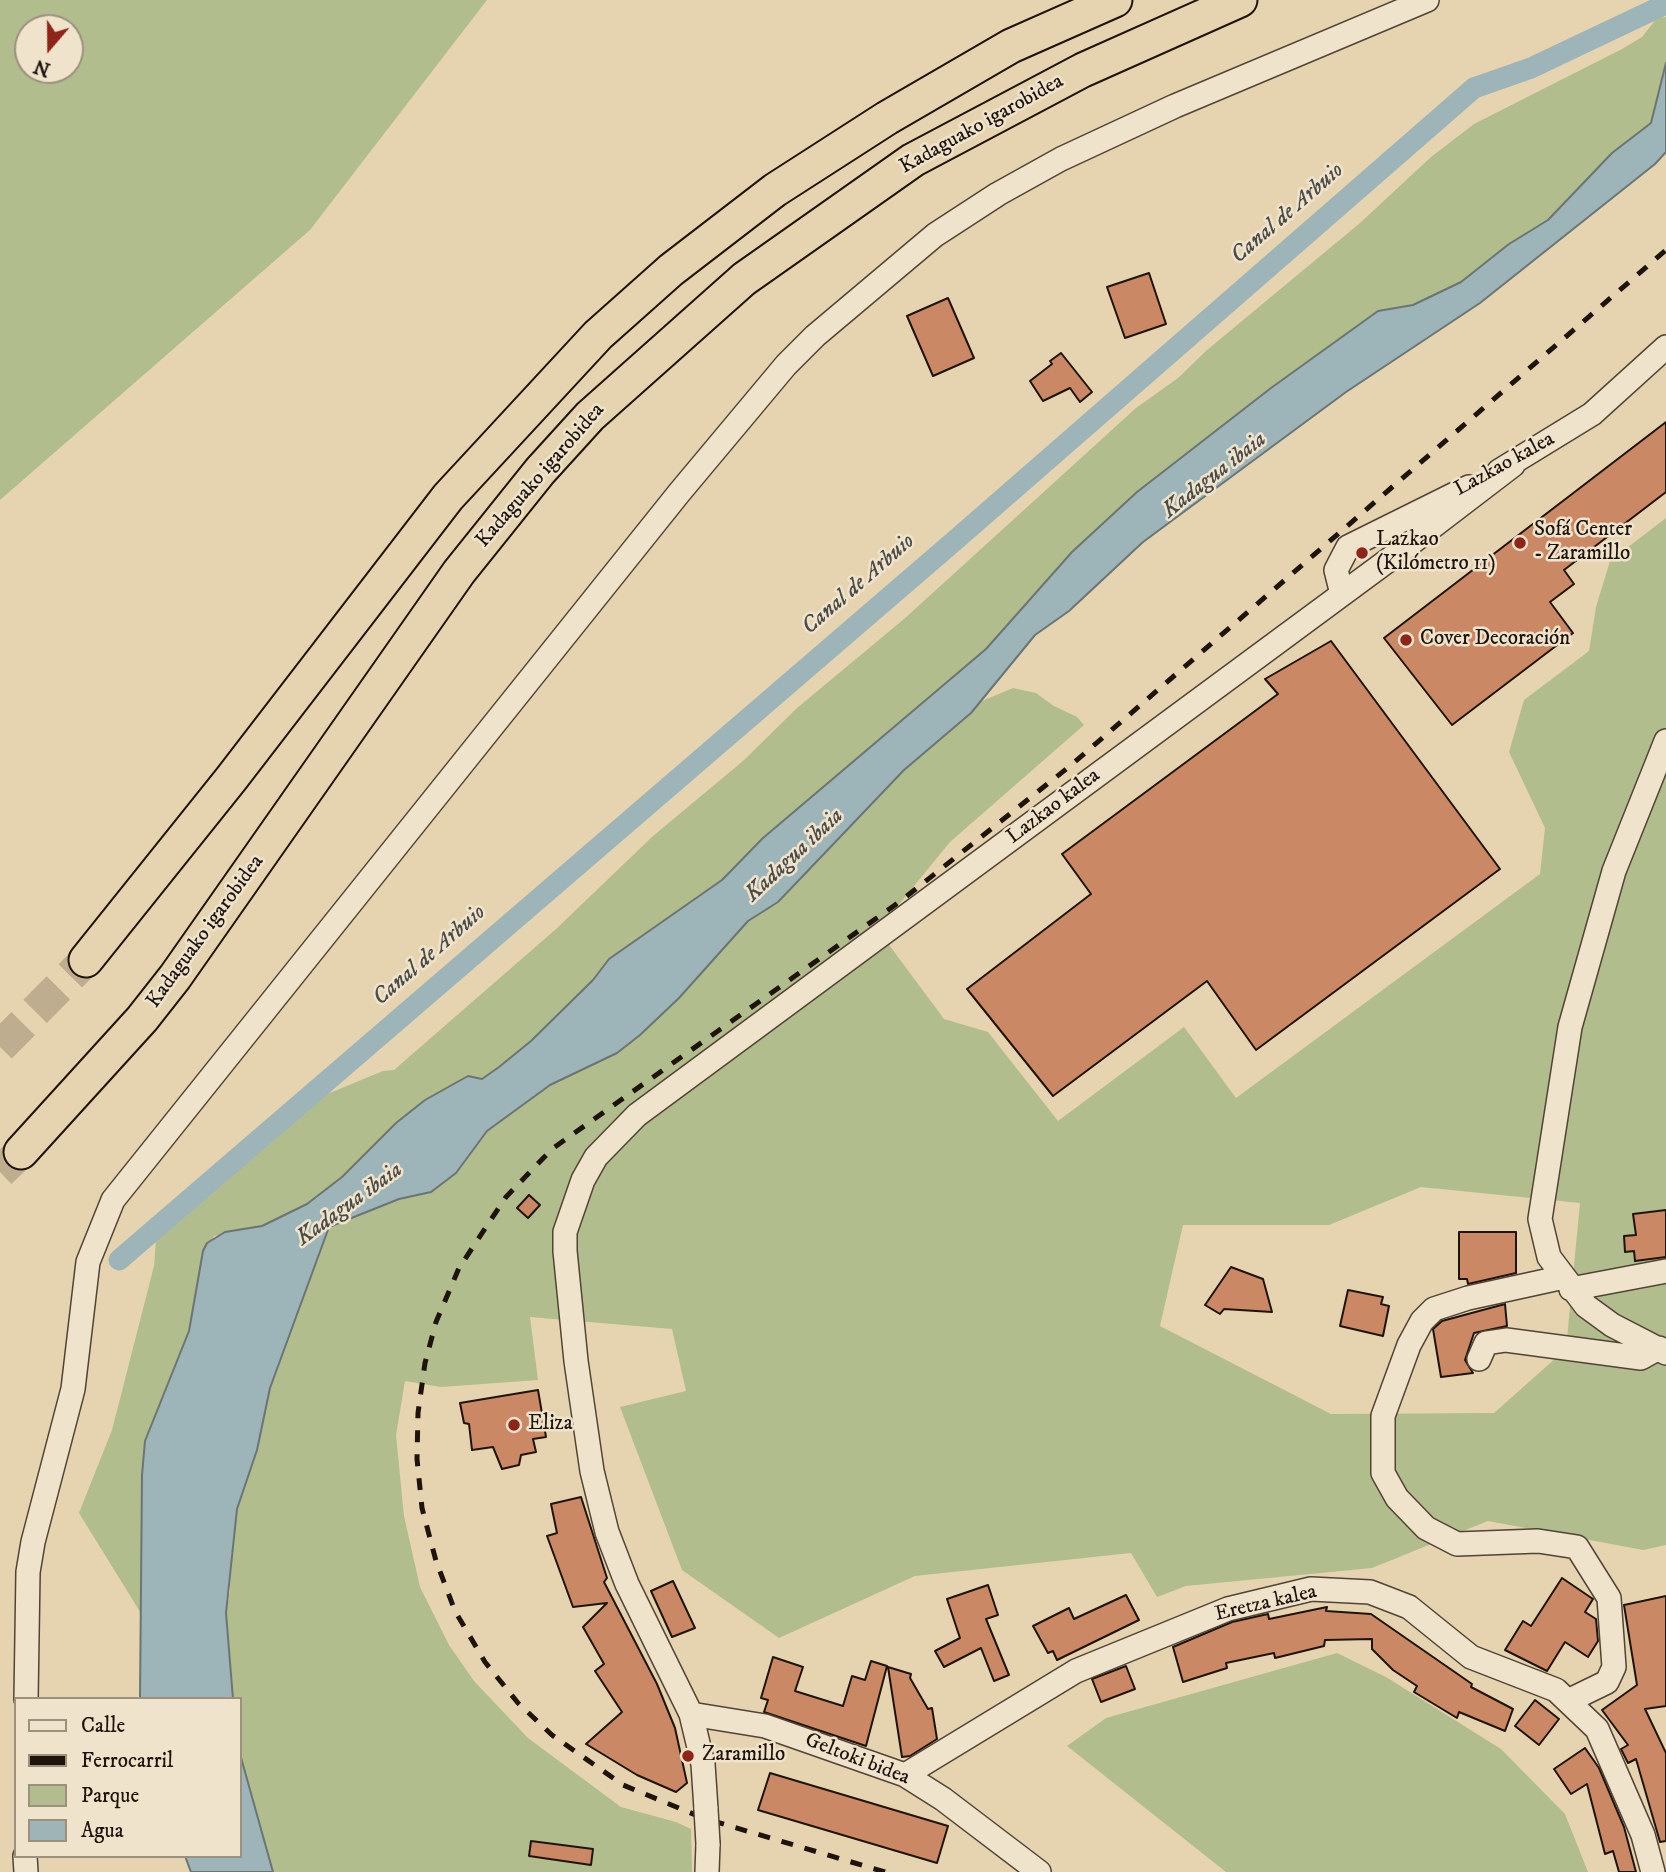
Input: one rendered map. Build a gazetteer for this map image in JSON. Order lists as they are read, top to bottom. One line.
{"streets":{"highway":["Kadaguako igarobidea"],"street":["Lazkao kalea","Eretza kalea","Geltoki bidea"]},"crossings":[["Lazkao kalea","Geltoki bidea"],["Eretza kalea","Geltoki bidea"]],"water":["Canal de Arbuio","Kadagua ibaia"],"places":["Sofá Center - Zaramillo","Lazkao (Kilómetro 11)","Cover Decoración","Eliza","Zaramillo"],"legend":["Calle","Ferrocarril","Parque","Agua"],"north":"bottom"}
